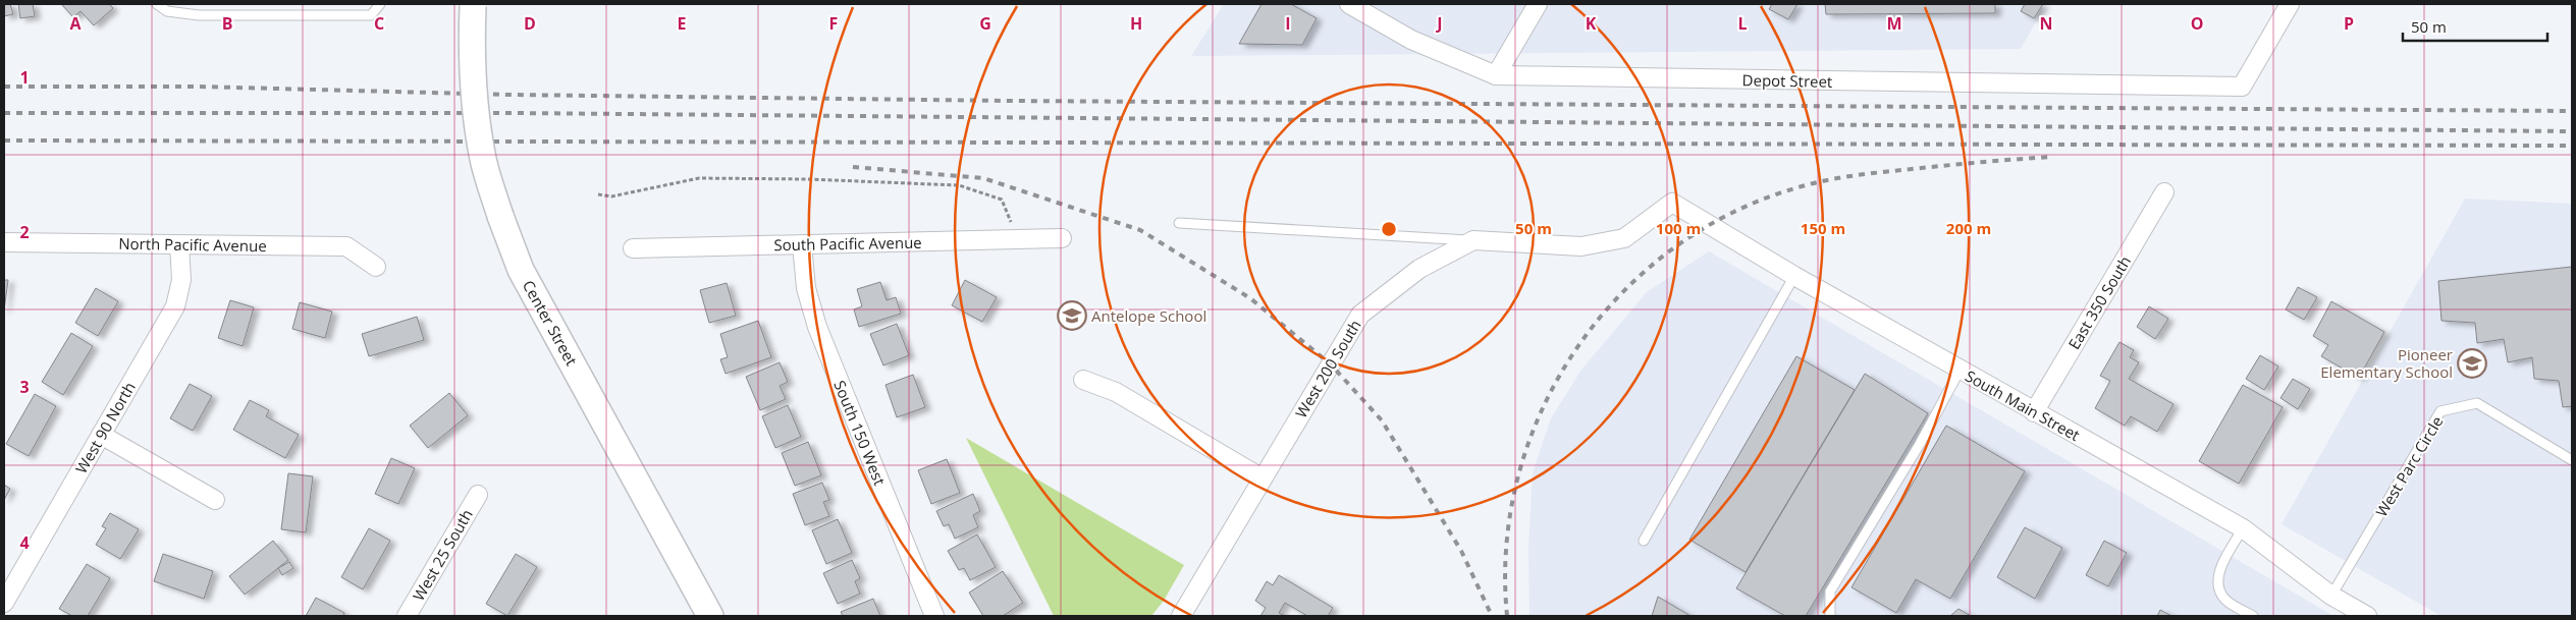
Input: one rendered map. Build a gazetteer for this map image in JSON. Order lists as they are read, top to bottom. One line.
{"streets":{"street":["Depot Street","South Pacific Avenue","North Pacific Avenue","East 350 South","Center Street","West 200 South","South Main Street","West 90 North","South 150 West","West 25 South"],"lane":["West Parc Circle"]},"crossings":[["South Pacific Avenue","South 150 West"],["North Pacific Avenue","West 90 North"],["East 350 South","South Main Street"],["West 200 South","South Main Street"],["South Main Street","West Parc Circle"]],"places":{"school or university":["Antelope School","Pioneer Elementary School"]},"scale_bar":"50 m","grid":{"columns":["A","B","C","D","E","F","G","H","I","J","K","L","M","N","O","P"],"rows":["1","2","3","4"]},"rings":["50 m","100 m","150 m","200 m"]}
